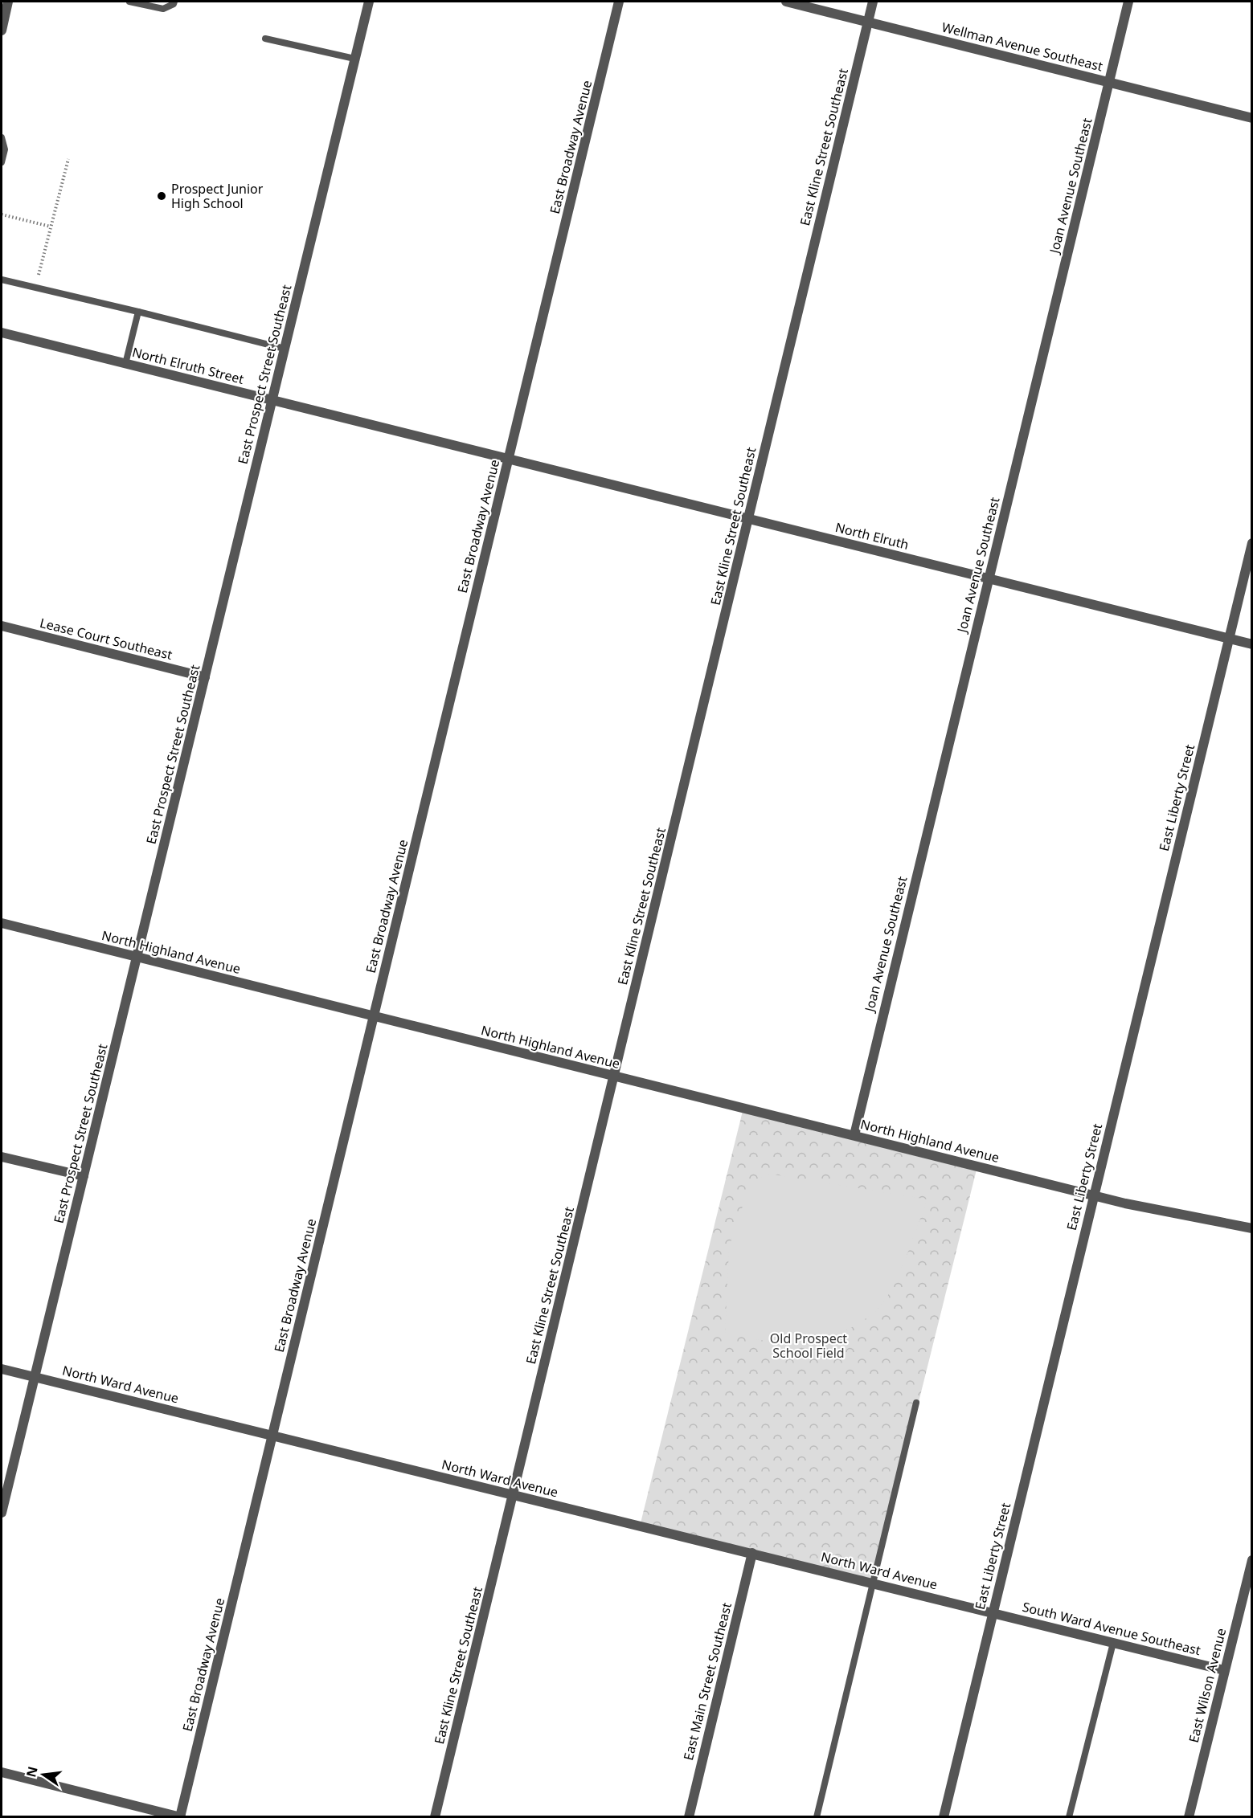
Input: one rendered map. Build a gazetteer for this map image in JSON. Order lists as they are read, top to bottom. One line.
{"streets":{"street":["Wellman Avenue Southeast","East Broadway Avenue","East Kline Street Southeast","Joan Avenue Southeast","North Elruth Street","East Prospect Street Southeast","North Elruth","Lease Court Southeast","East Liberty Street","North Highland Avenue","North Ward Avenue","South Ward Avenue Southeast","East Main Street Southeast","East Wilson Avenue"]},"crossings":[["Wellman Avenue Southeast","East Kline Street Southeast"],["Wellman Avenue Southeast","Joan Avenue Southeast"],["East Broadway Avenue","North Elruth Street"],["East Broadway Avenue","North Elruth"],["East Broadway Avenue","North Highland Avenue"],["East Broadway Avenue","North Ward Avenue"],["East Kline Street Southeast","North Elruth"],["East Kline Street Southeast","North Highland Avenue"],["East Kline Street Southeast","North Ward Avenue"],["Joan Avenue Southeast","North Elruth"],["Joan Avenue Southeast","North Highland Avenue"],["North Elruth Street","East Prospect Street Southeast"],["North Elruth Street","North Elruth"],["East Prospect Street Southeast","Lease Court Southeast"],["East Prospect Street Southeast","North Highland Avenue"],["East Prospect Street Southeast","North Ward Avenue"],["North Elruth","East Liberty Street"],["East Liberty Street","North Highland Avenue"],["East Liberty Street","North Ward Avenue"],["East Liberty Street","South Ward Avenue Southeast"],["North Ward Avenue","South Ward Avenue Southeast"],["North Ward Avenue","East Main Street Southeast"],["South Ward Avenue Southeast","East Wilson Avenue"]],"parks":["Old Prospect School Field"],"places":["Prospect Junior High School"],"north":"left"}
